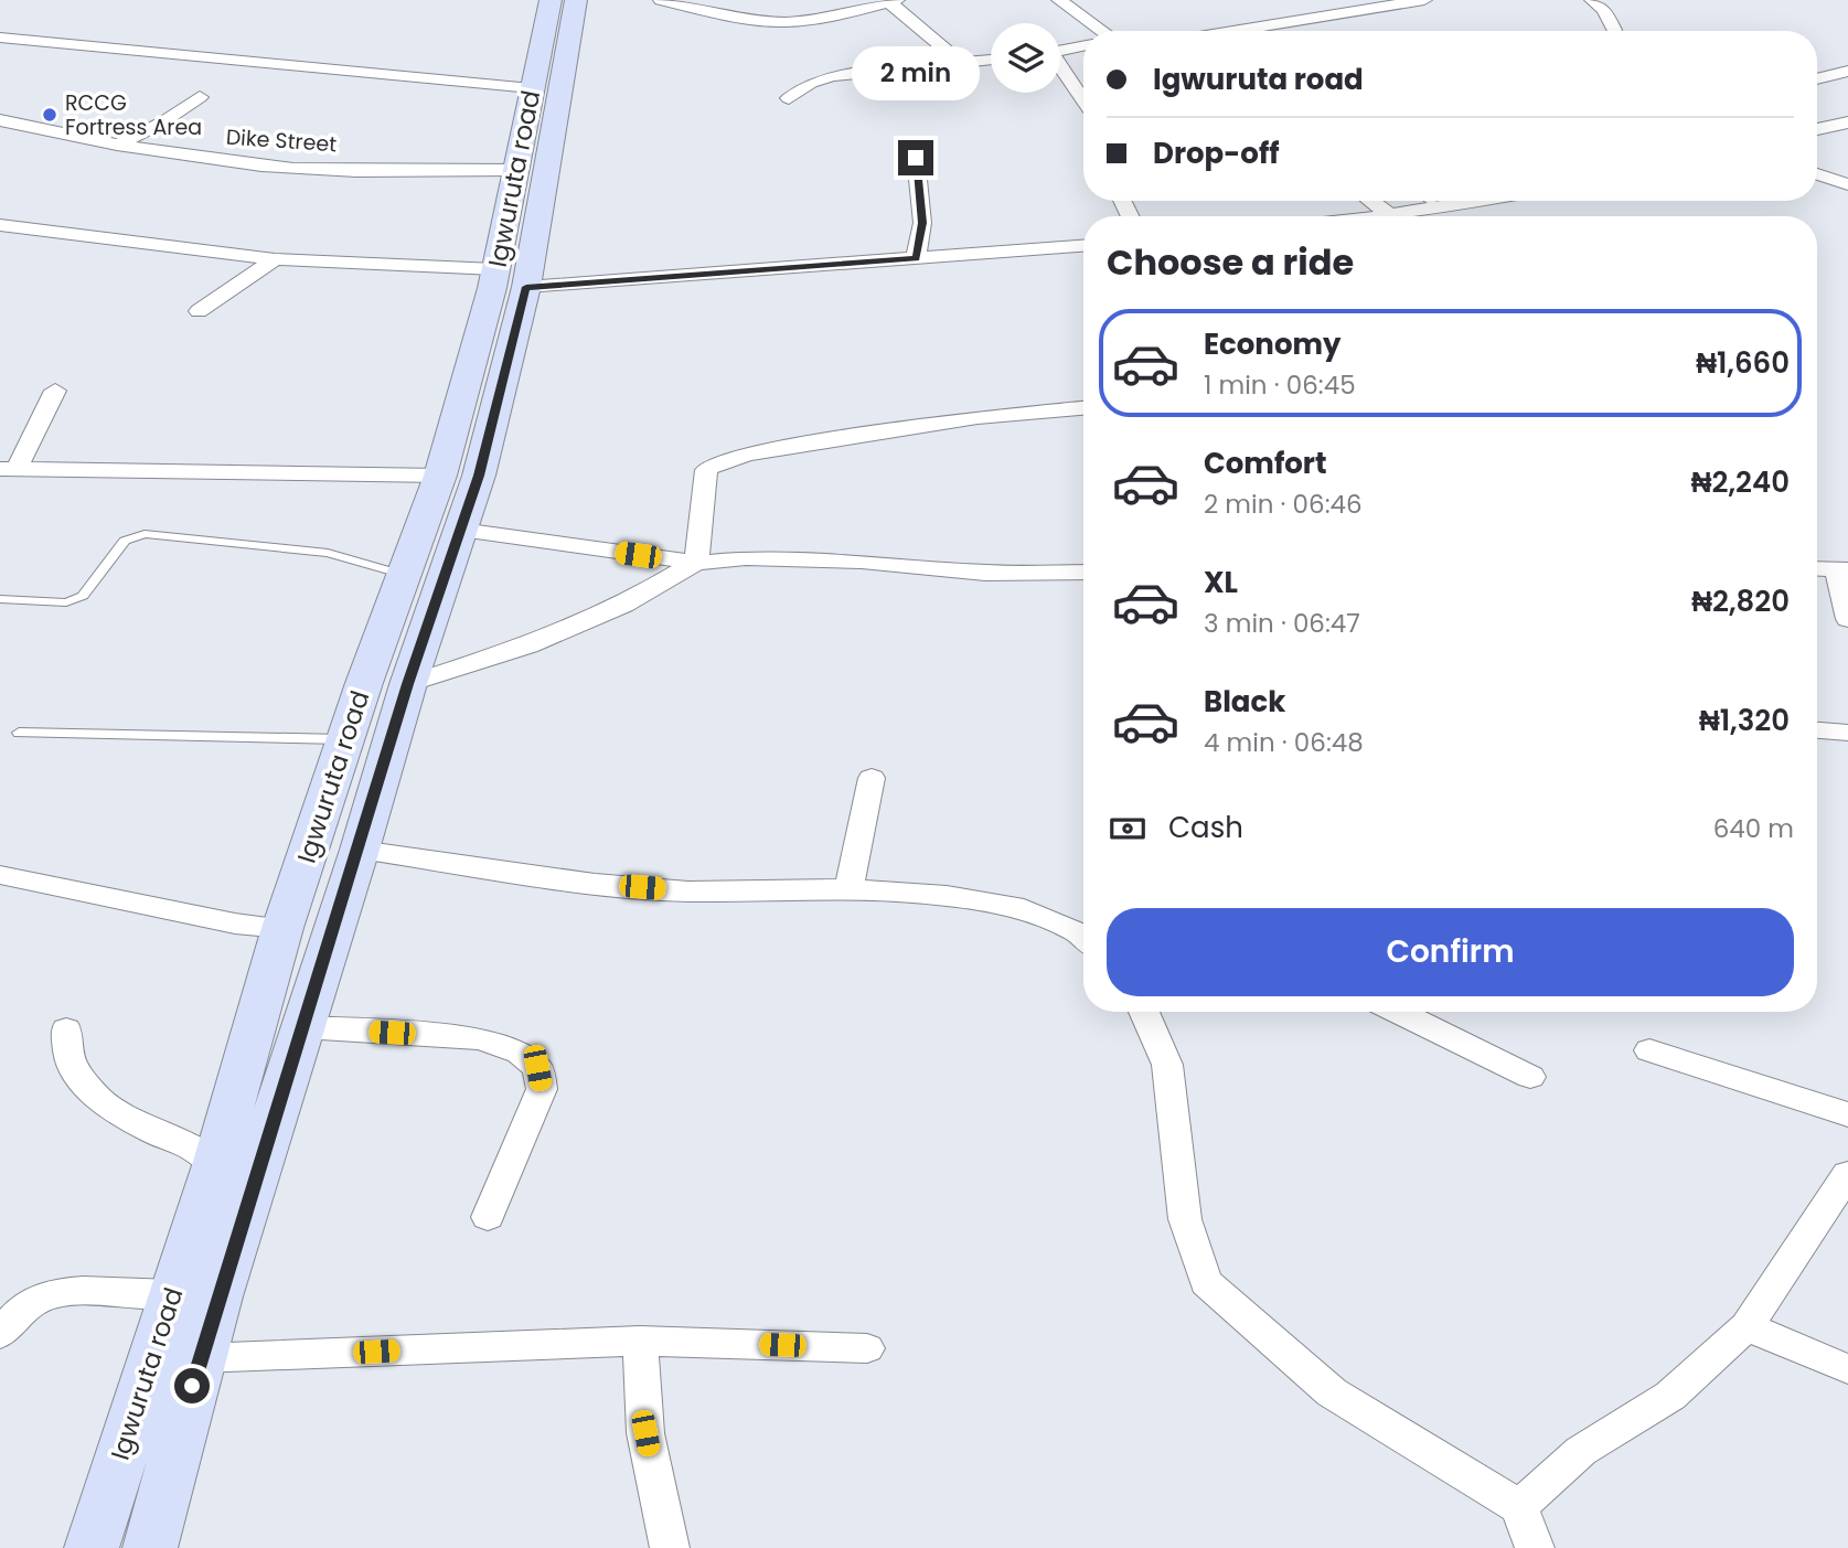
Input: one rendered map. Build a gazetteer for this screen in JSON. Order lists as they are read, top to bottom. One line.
{"streets":{"main road":["Igwuruta road"],"street":["Dike Street"]},"crossings":[["Dike Street","Igwuruta road"]],"places":["RCCG Fortress Area"],"page":{"banner":["Igwuruta road","Drop-off"],"bubble":"2 min","heading":"Choose a ride","list":[{"name":"Economy","note":"1 min · 06:45","value":"₦1,660"},{"name":"Comfort","note":"2 min · 06:46","value":"₦2,240"},{"name":"XL","note":"3 min · 06:47","value":"₦2,820"},{"name":"Black","note":"4 min · 06:48","value":"₦1,320"}],"pay":["Cash","640 m"],"buttons":"Confirm"}}
